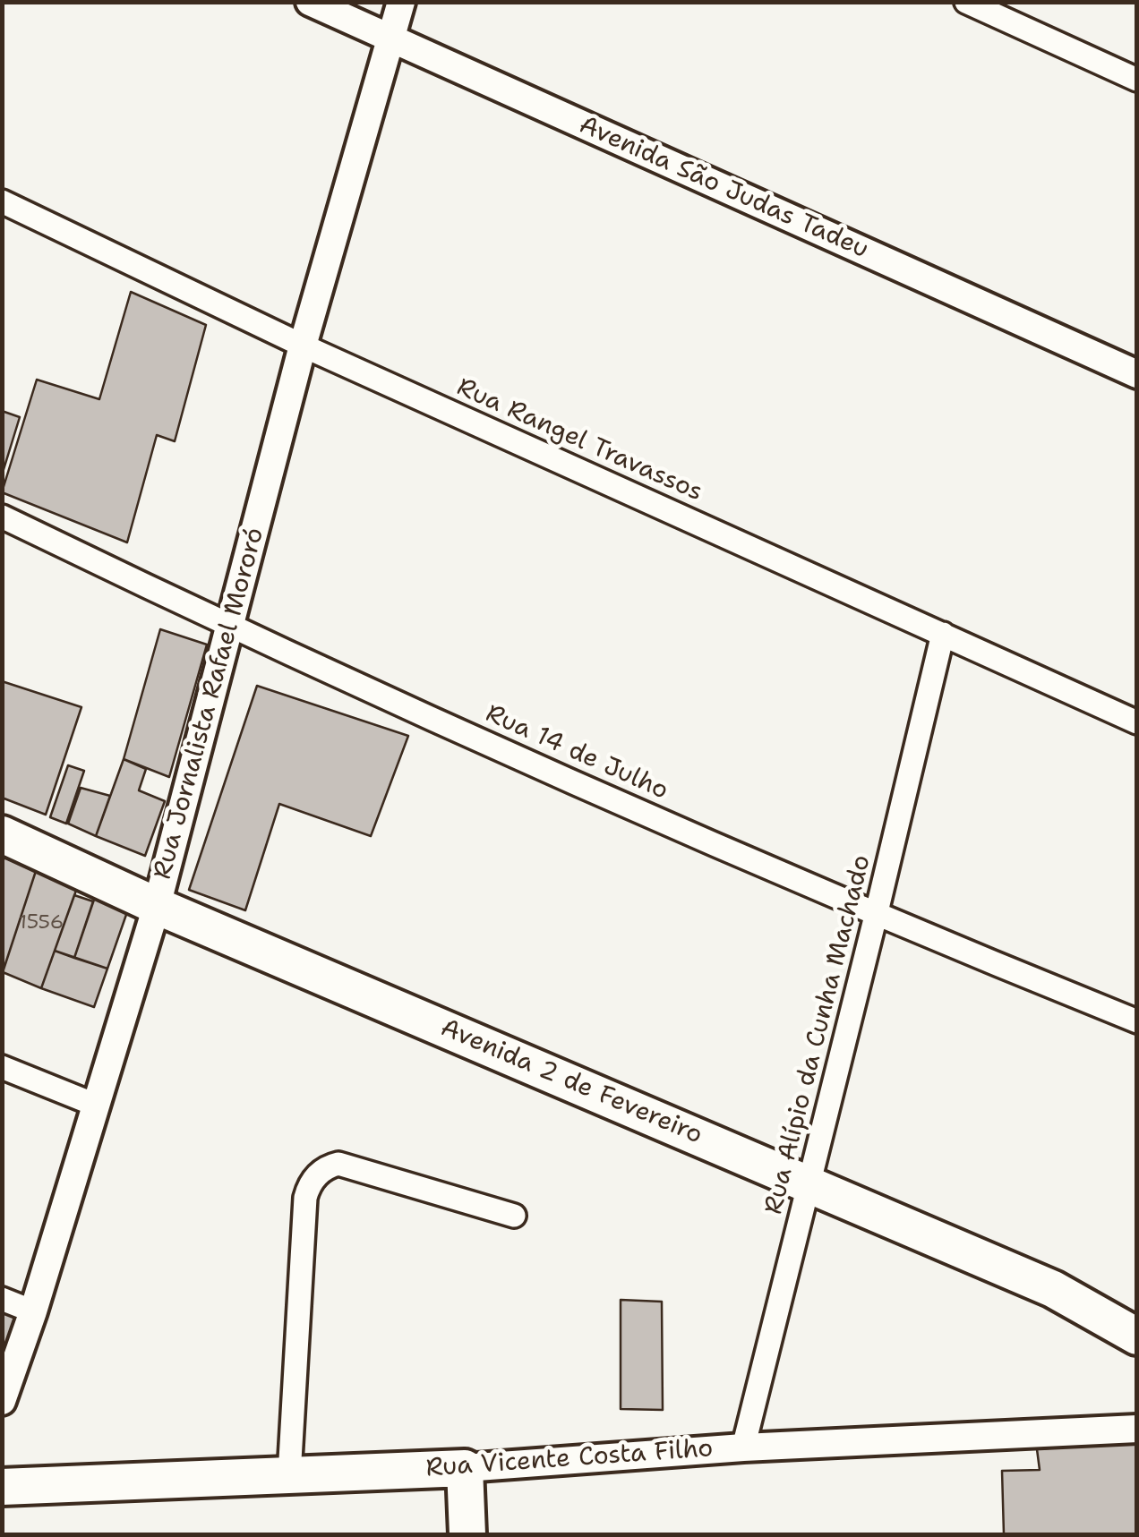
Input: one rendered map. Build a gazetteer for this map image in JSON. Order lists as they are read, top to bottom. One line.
{"streets":{"main road":["Avenida 2 de Fevereiro","Rua Vicente Costa Filho"],"street":["Avenida São Judas Tadeu","Rua Rangel Travassos","Rua Jornalista Rafael Mororó","Rua 14 de Julho","Rua Alípio da Cunha Machado"]},"crossings":[["Avenida São Judas Tadeu","Rua Jornalista Rafael Mororó"],["Rua Rangel Travassos","Rua Jornalista Rafael Mororó"],["Rua Rangel Travassos","Rua Alípio da Cunha Machado"],["Rua Jornalista Rafael Mororó","Rua 14 de Julho"],["Rua Jornalista Rafael Mororó","Avenida 2 de Fevereiro"],["Rua 14 de Julho","Rua Alípio da Cunha Machado"],["Rua Alípio da Cunha Machado","Avenida 2 de Fevereiro"],["Rua Alípio da Cunha Machado","Rua Vicente Costa Filho"]],"house_numbers":["1556"]}
